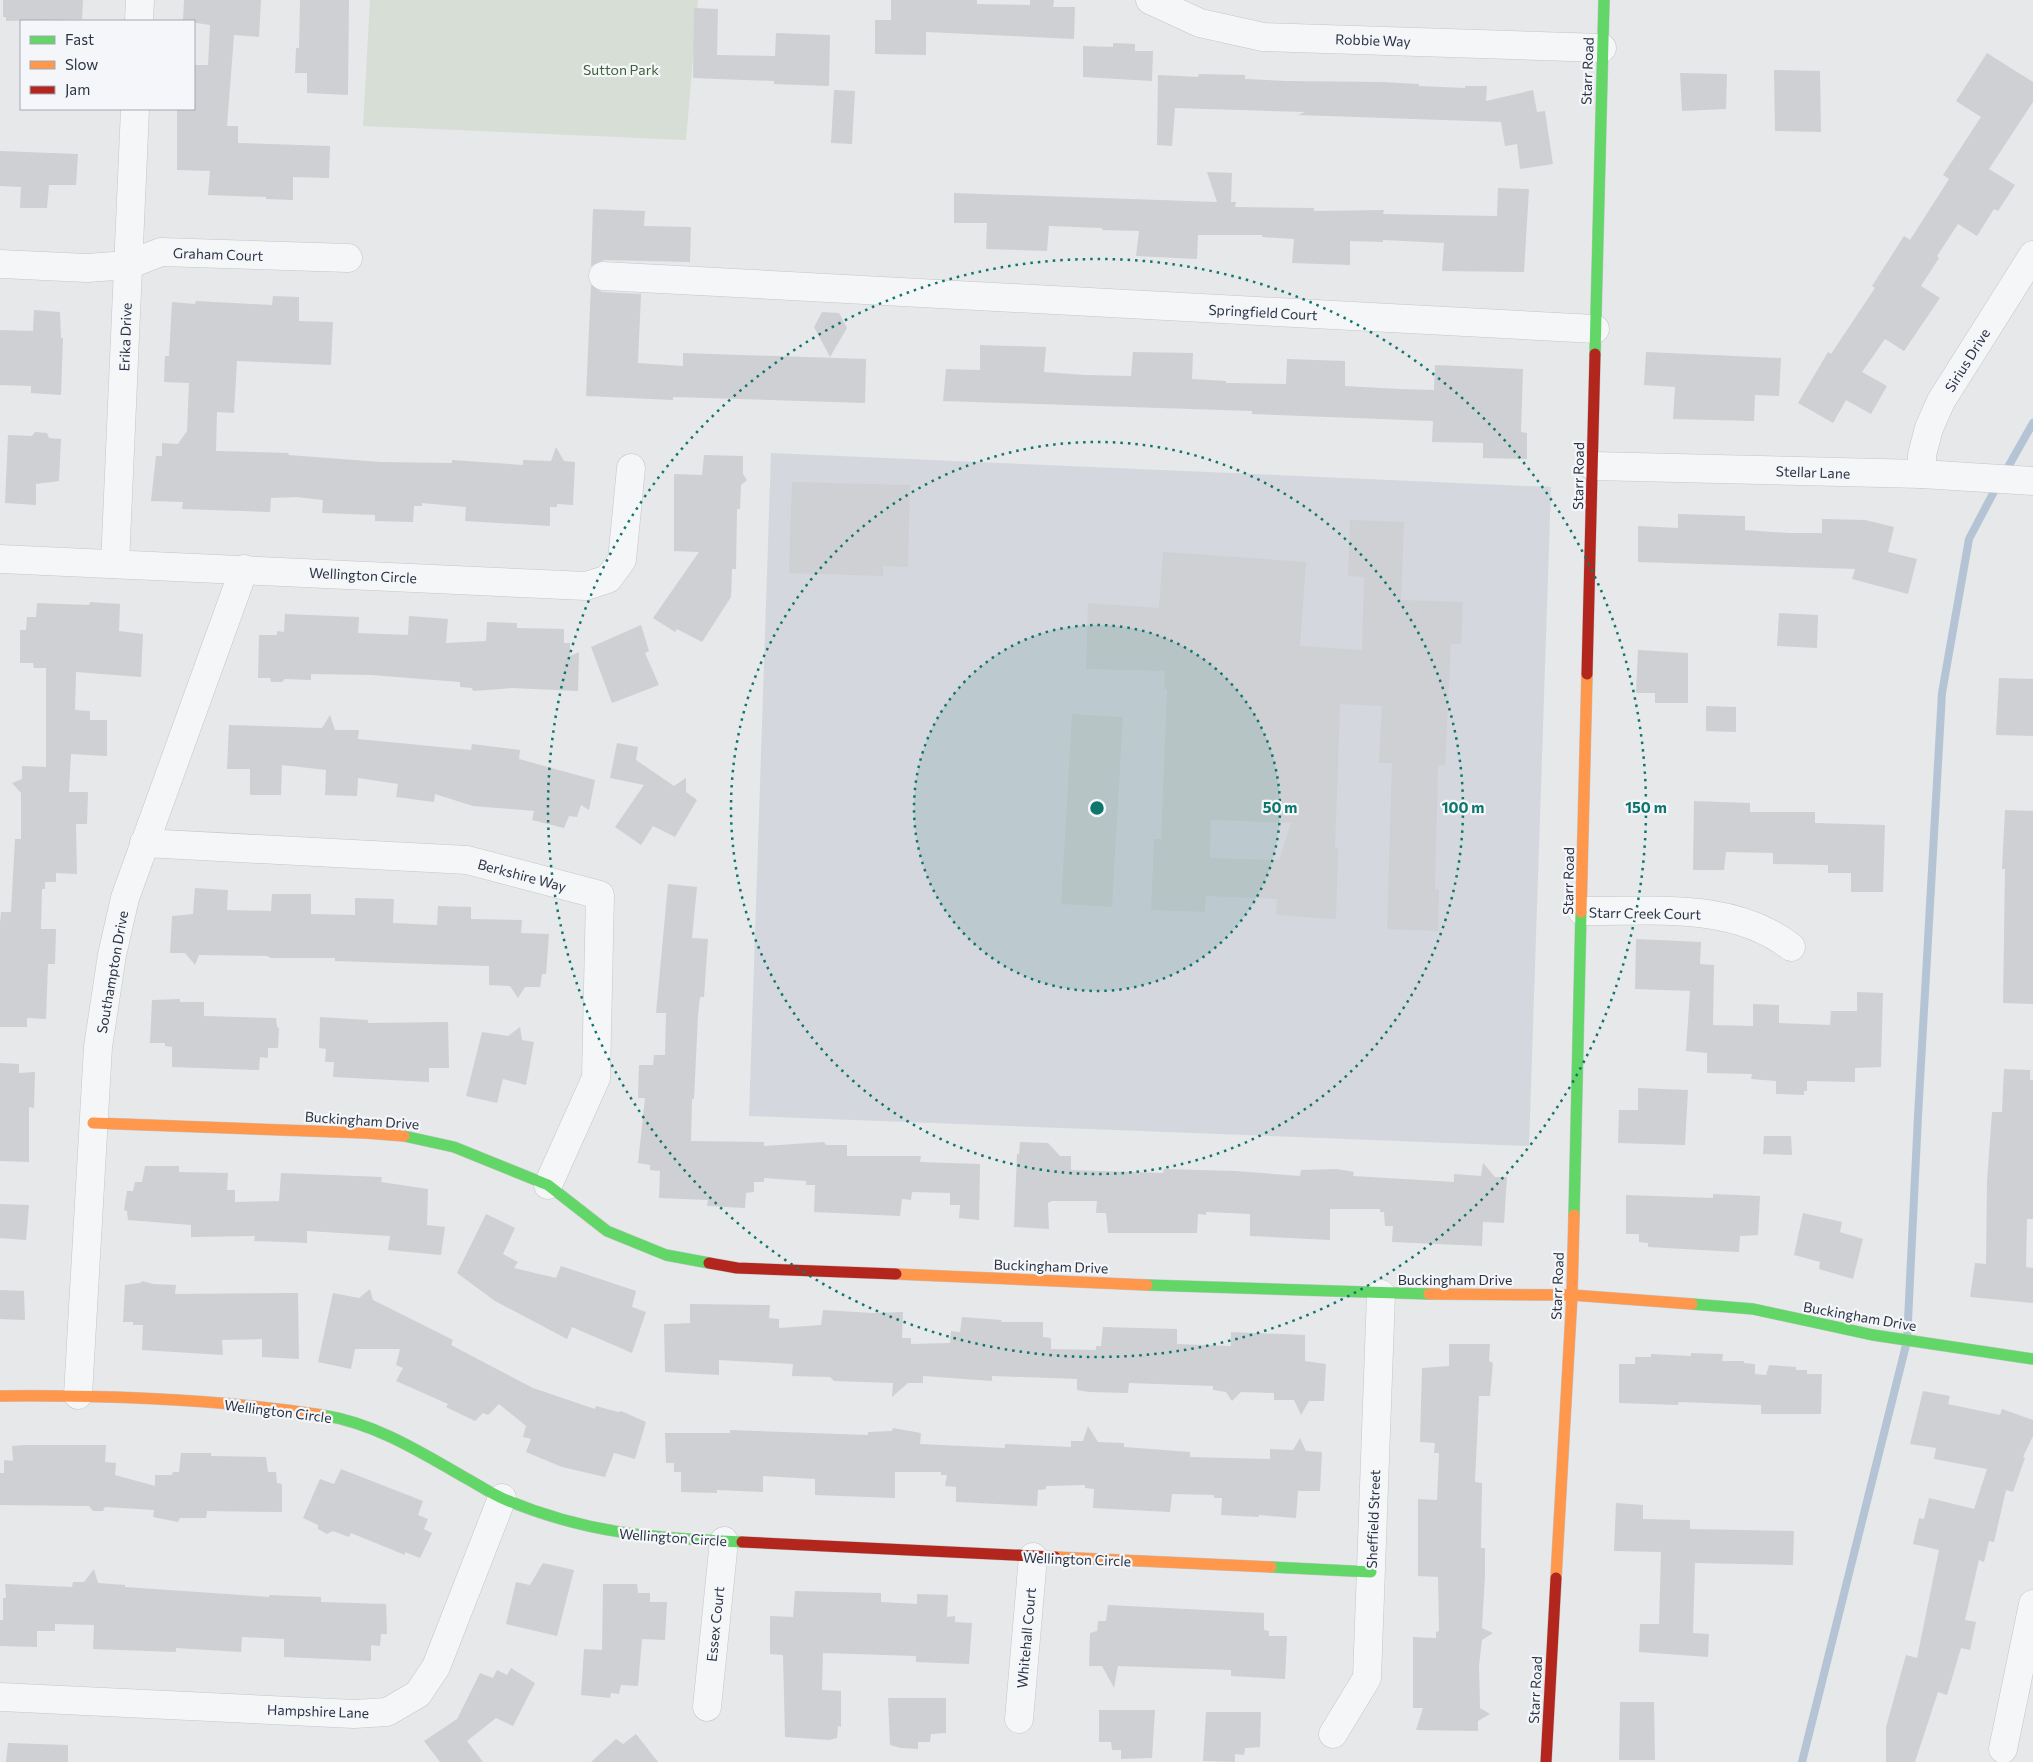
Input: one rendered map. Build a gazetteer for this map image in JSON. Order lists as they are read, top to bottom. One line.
{"streets":{"street":["Robbie Way","Starr Road","Graham Court","Springfield Court","Erika Drive","Sirius Drive","Stellar Lane","Wellington Circle","Berkshire Way","Starr Creek Court","Southampton Drive","Buckingham Drive","Sheffield Street","Essex Court","Whitehall Court","Hampshire Lane"]},"crossings":[["Robbie Way","Starr Road"],["Starr Road","Springfield Court"],["Starr Road","Stellar Lane"],["Starr Road","Starr Creek Court"],["Starr Road","Buckingham Drive"],["Graham Court","Erika Drive"],["Erika Drive","Wellington Circle"],["Sirius Drive","Stellar Lane"],["Wellington Circle","Southampton Drive"],["Wellington Circle","Sheffield Street"],["Wellington Circle","Essex Court"],["Wellington Circle","Whitehall Court"],["Wellington Circle","Hampshire Lane"],["Berkshire Way","Southampton Drive"],["Berkshire Way","Buckingham Drive"],["Southampton Drive","Buckingham Drive"],["Buckingham Drive","Sheffield Street"]],"parks":["Sutton Park"],"legend":["Fast","Slow","Jam"],"rings":["50 m","100 m","150 m"]}
